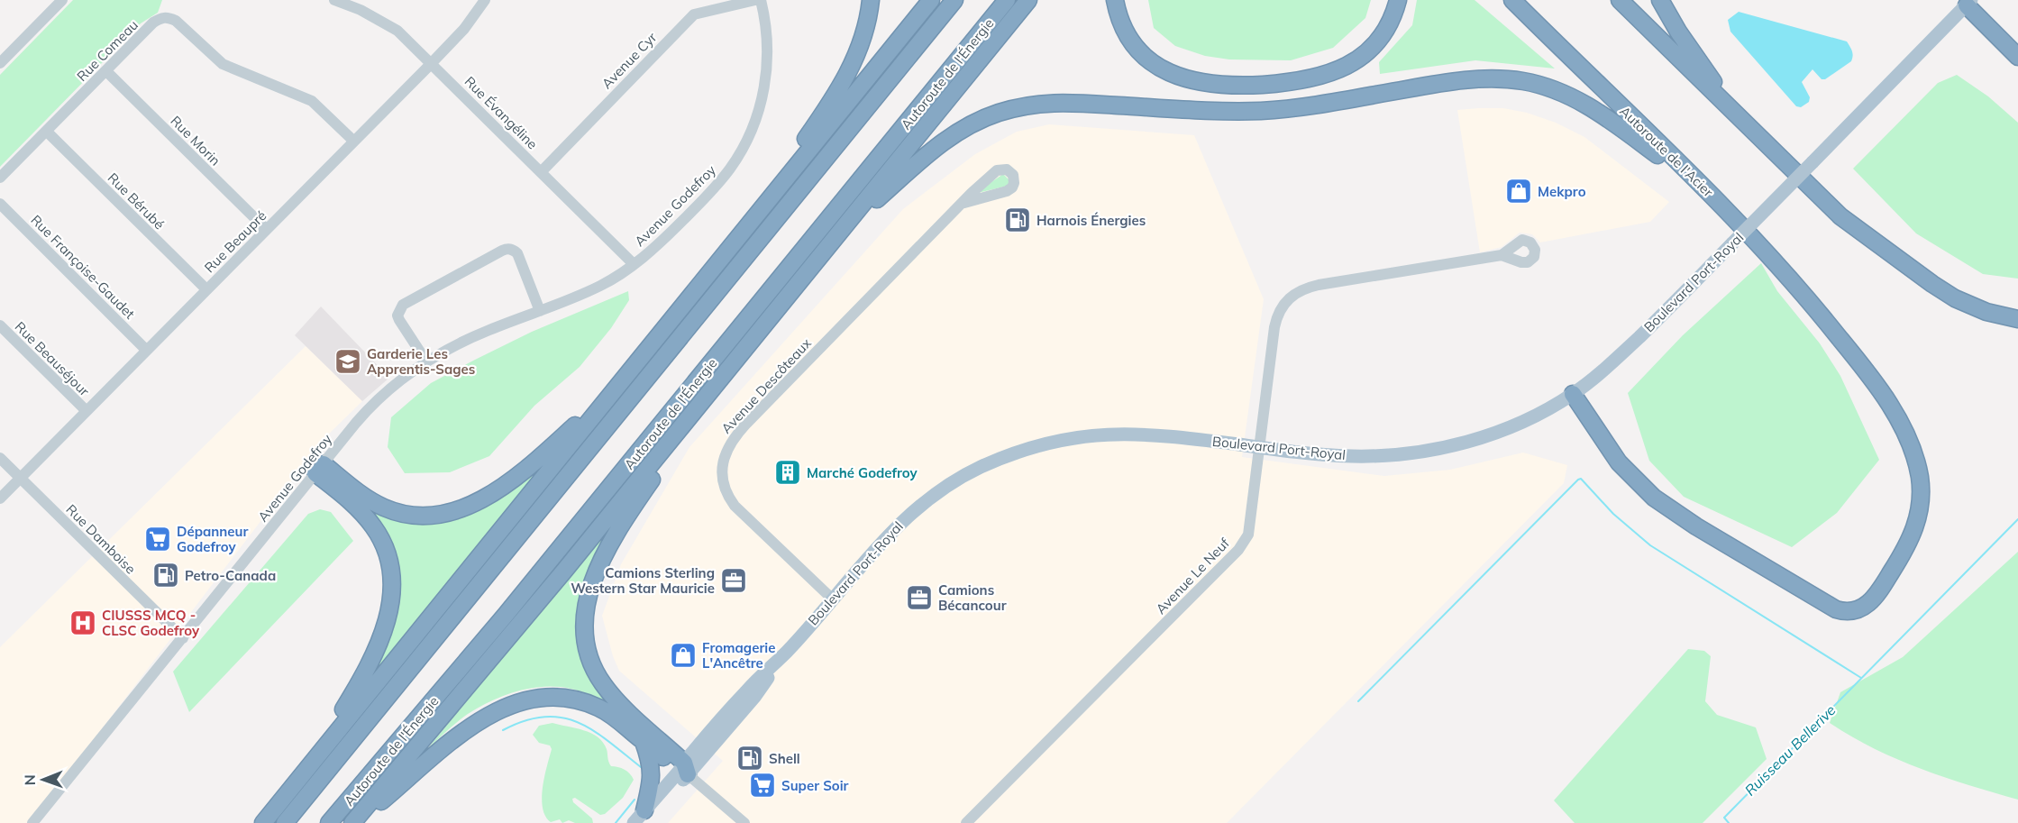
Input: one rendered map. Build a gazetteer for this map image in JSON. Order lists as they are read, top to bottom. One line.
{"streets":{"highway":["Autoroute de l'Énergie","Autoroute de l'Acier"],"main road":["Boulevard Port-Royal"],"street":["Rue Comeau","Avenue Cyr","Rue Évangéline","Rue Morin","Rue Bérubé","Avenue Godefroy","Rue Beaupré","Rue Françoise-Gaudet","Rue Beauséjour","Avenue Descôteaux","Rue Damboise","Avenue Le Neuf"]},"crossings":[["Rue Comeau","Rue Morin"],["Rue Comeau","Rue Bérubé"],["Rue Comeau","Rue Beaupré"],["Avenue Cyr","Rue Évangéline"],["Rue Évangéline","Avenue Godefroy"],["Rue Évangéline","Rue Beaupré"],["Rue Morin","Rue Beaupré"],["Autoroute de l'Acier","Boulevard Port-Royal"],["Rue Bérubé","Rue Beaupré"],["Avenue Godefroy","Rue Damboise"],["Rue Beaupré","Rue Françoise-Gaudet"],["Rue Beaupré","Rue Beauséjour"],["Rue Beaupré","Rue Damboise"],["Boulevard Port-Royal","Avenue Descôteaux"],["Boulevard Port-Royal","Avenue Le Neuf"]],"water":["Ruisseau Bellerive"],"places":{"shop":["Mekpro","Fromagerie L'Ancêtre"],"fuel station":["Harnois Énergies","Petro-Canada","Shell"],"school or university":["Garderie Les Apprentis-Sages"],"building":["Marché Godefroy"],"supermarket":["Dépanneur Godefroy","Super Soir"],"office":["Camions Sterling Western Star Mauricie","Camions Bécancour"],"hospital":["CIUSSS MCQ - CLSC Godefroy"]},"north":"left"}
